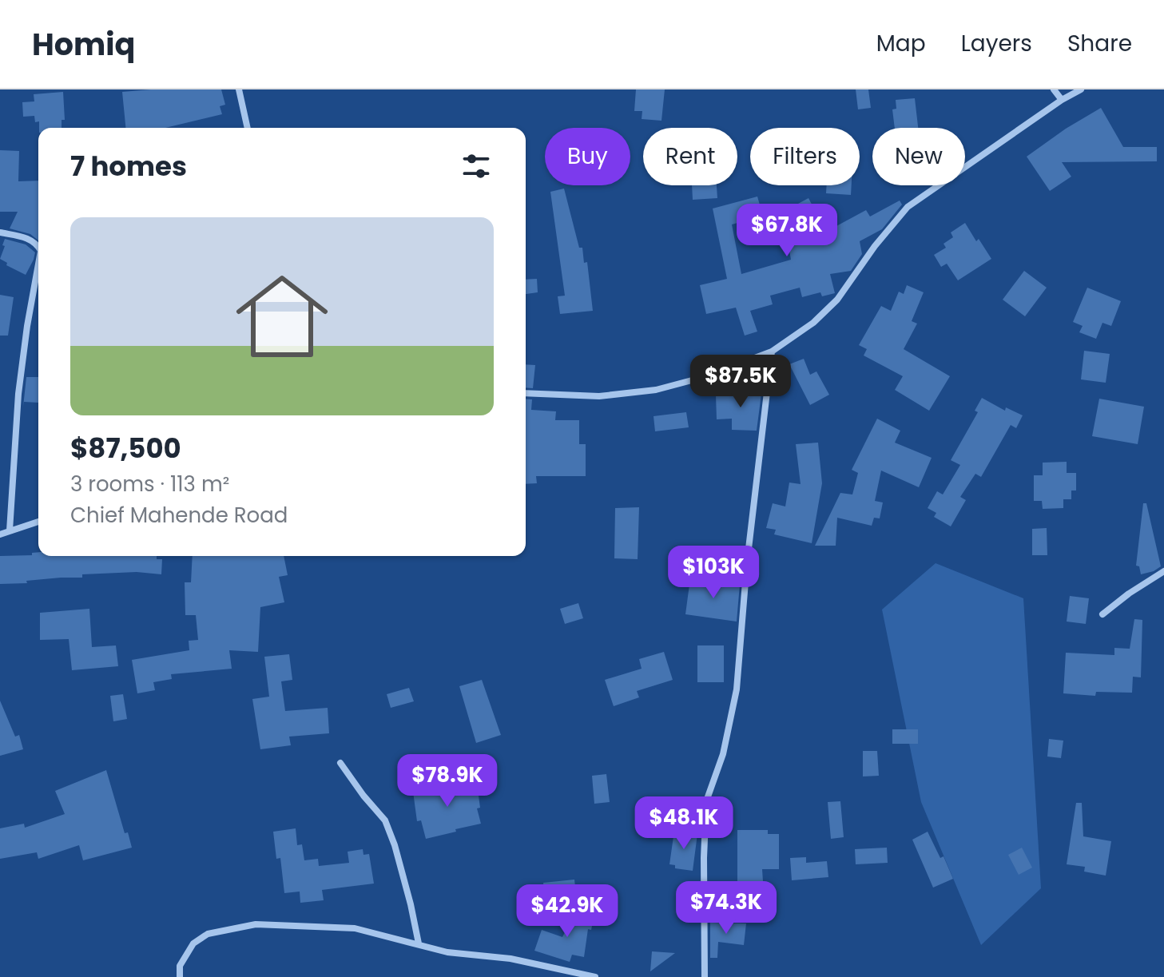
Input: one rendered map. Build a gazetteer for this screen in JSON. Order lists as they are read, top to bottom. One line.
{"page":{"header":"Homiq","nav":["Map","Layers","Share"],"chip":["Buy","Rent","Filters","New"],"heading":"7 homes","price":["$67.8K","$87.5K","$103K","$78.9K","$48.1K","$74.3K","$42.9K"],"list":[{"name":"$87,500","note":"3 rooms · 113 m² · Chief Mahende Road"}]}}
